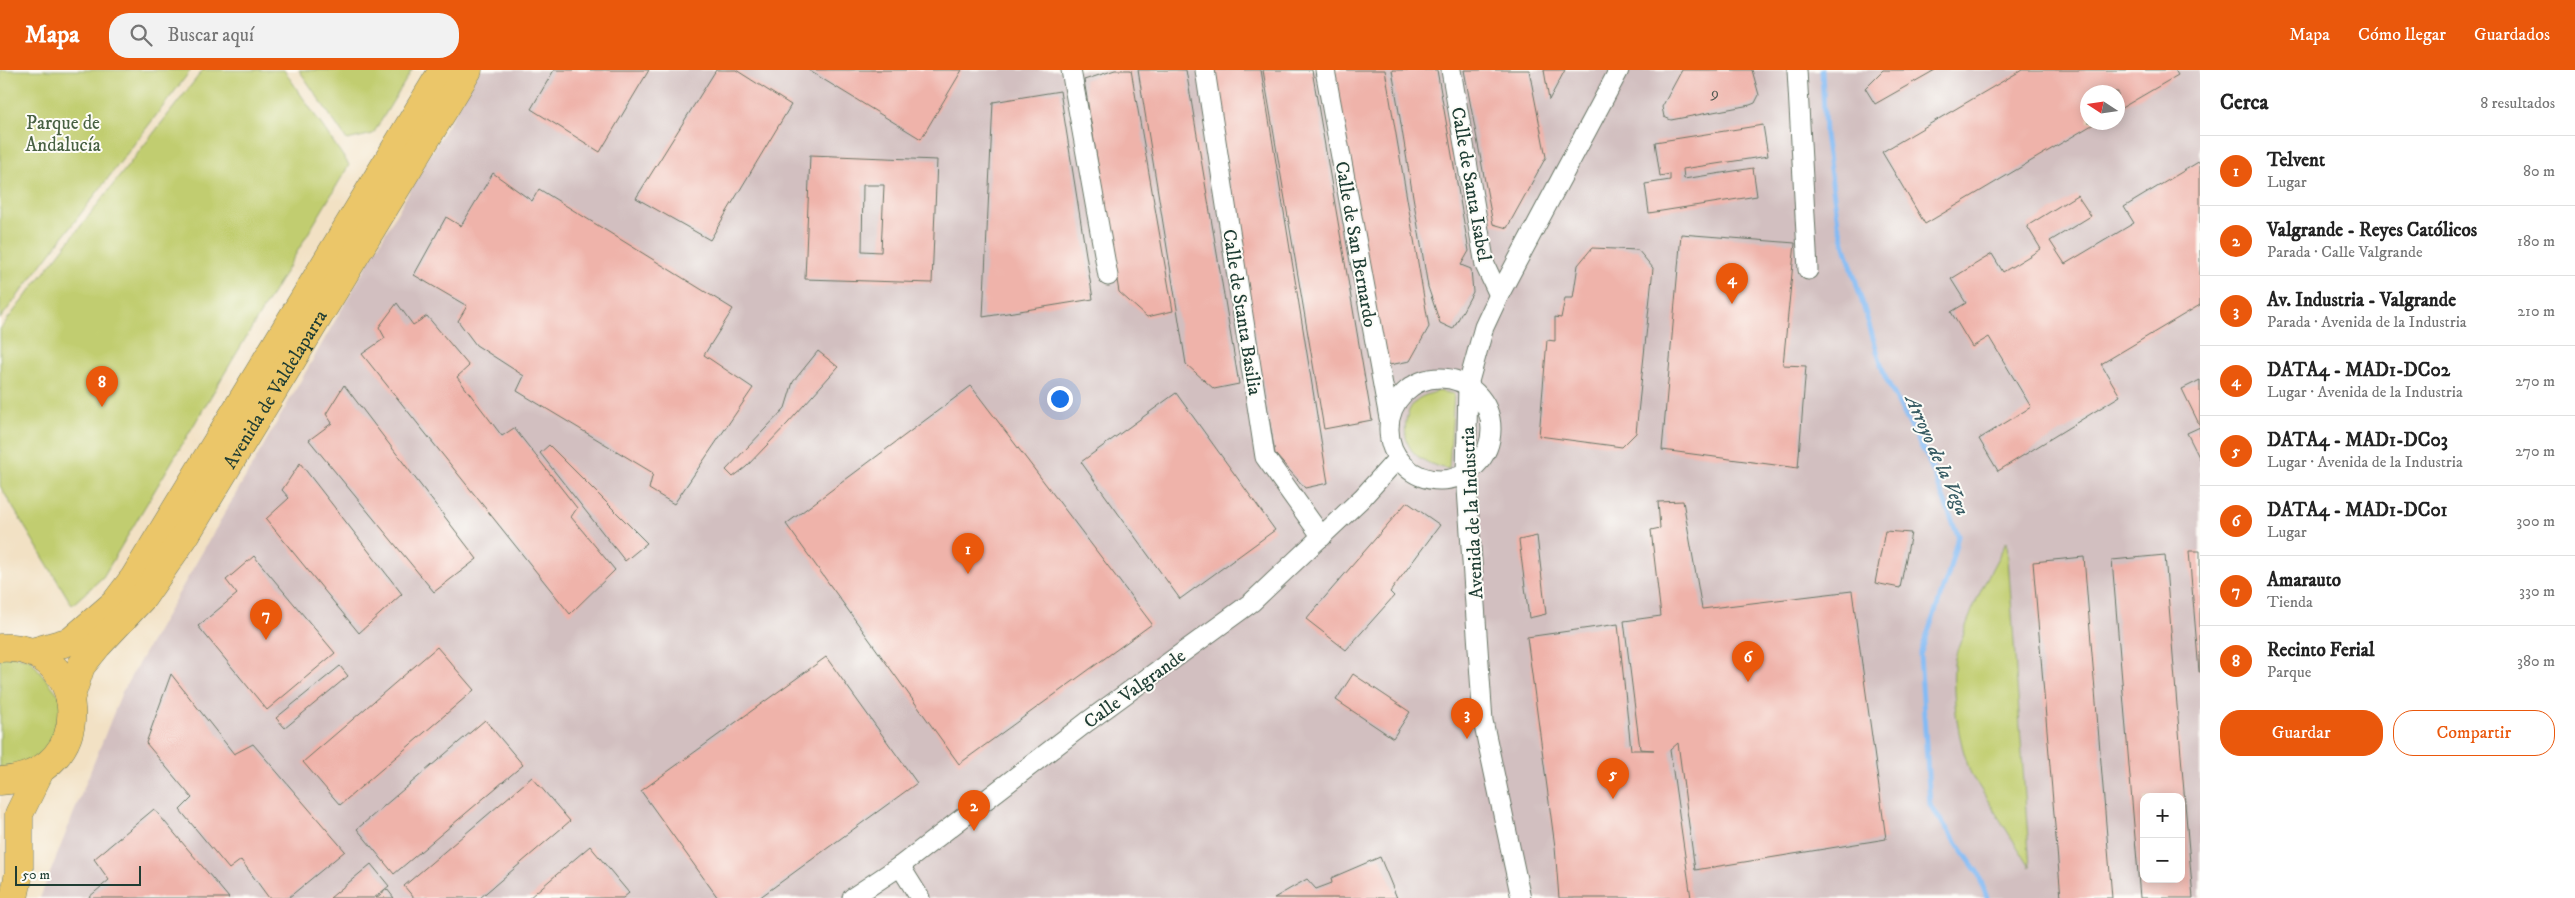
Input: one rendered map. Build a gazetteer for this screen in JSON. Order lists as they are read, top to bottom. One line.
{"streets":{"highway":["Avenida de Valdelaparra"],"street":["Calle de Santa Isabel","Calle de San Bernardo","Calle de Stanta Basilia","Avenida de la Industria","Calle Valgrande"]},"crossings":[["Calle de Santa Isabel","Avenida de la Industria"],["Calle de San Bernardo","Avenida de la Industria"],["Calle de San Bernardo","Calle Valgrande"],["Calle de Stanta Basilia","Calle Valgrande"],["Avenida de la Industria","Calle Valgrande"]],"water":["Arroyo de la Vega"],"parks":["Parque de Andalucía"],"house_numbers":["9"],"scale_bar":"50 m","north":"left","page":{"header":"Mapa","search":"Buscar aquí","nav":["Mapa","Cómo llegar","Guardados"],"heading":["Cerca","8 resultados"],"list":[{"mark":"1","name":"Telvent","note":"Lugar","value":"80 m"},{"mark":"2","name":"Valgrande - Reyes Católicos","note":"Parada · Calle Valgrande","value":"180 m"},{"mark":"3","name":"Av. Industria - Valgrande","note":"Parada · Avenida de la Industria","value":"210 m"},{"mark":"4","name":"DATA4 - MAD1-DC02","note":"Lugar · Avenida de la Industria","value":"270 m"},{"mark":"5","name":"DATA4 - MAD1-DC03","note":"Lugar · Avenida de la Industria","value":"270 m"},{"mark":"6","name":"DATA4 - MAD1-DC01","note":"Lugar","value":"300 m"},{"mark":"7","name":"Amarauto","note":"Tienda","value":"330 m"},{"mark":"8","name":"Recinto Ferial","note":"Parque","value":"380 m"}],"pins":["4","8","1","7","6","3","5","2"],"buttons":["Guardar","Compartir"],"map_buttons":["+","−"],"scale":"50 m"}}
